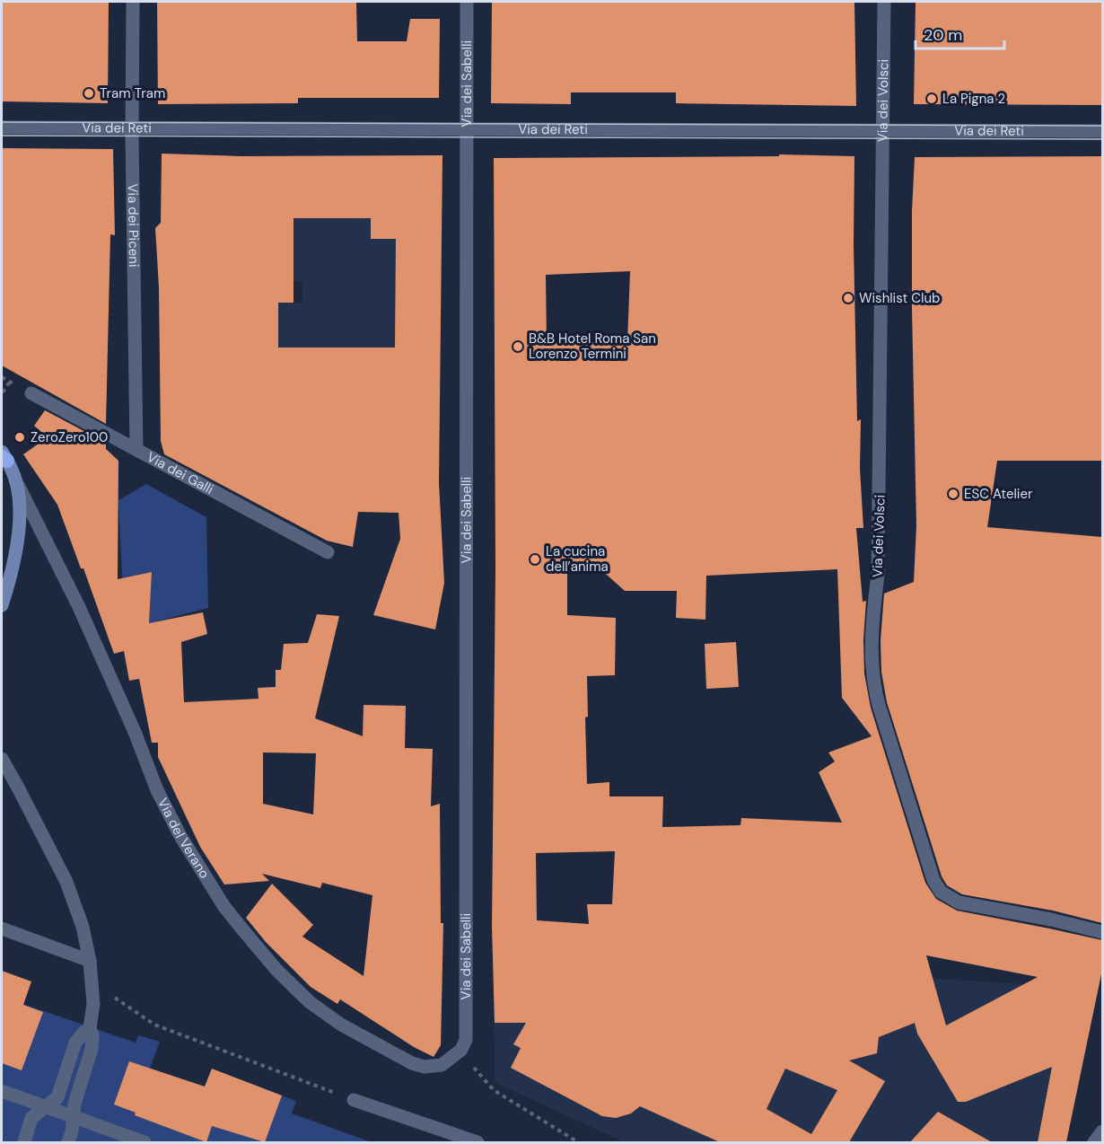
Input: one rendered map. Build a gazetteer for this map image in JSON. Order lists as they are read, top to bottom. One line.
{"streets":{"street":["Via dei Sabelli","Via dei Volsci","Via dei Reti","Via dei Piceni","Via dei Galli","Via del Verano"]},"crossings":[["Via dei Sabelli","Via dei Reti"],["Via dei Sabelli","Via del Verano"],["Via dei Volsci","Via dei Reti"],["Via dei Reti","Via dei Piceni"],["Via dei Piceni","Via dei Galli"]],"places":["Tram Tram","La Pigna 2","Wishlist Club","B&B Hotel Roma San Lorenzo Termini","ZeroZero100","ESC Atelier","La cucina dell’anima"],"scale_bar":"20 m"}
